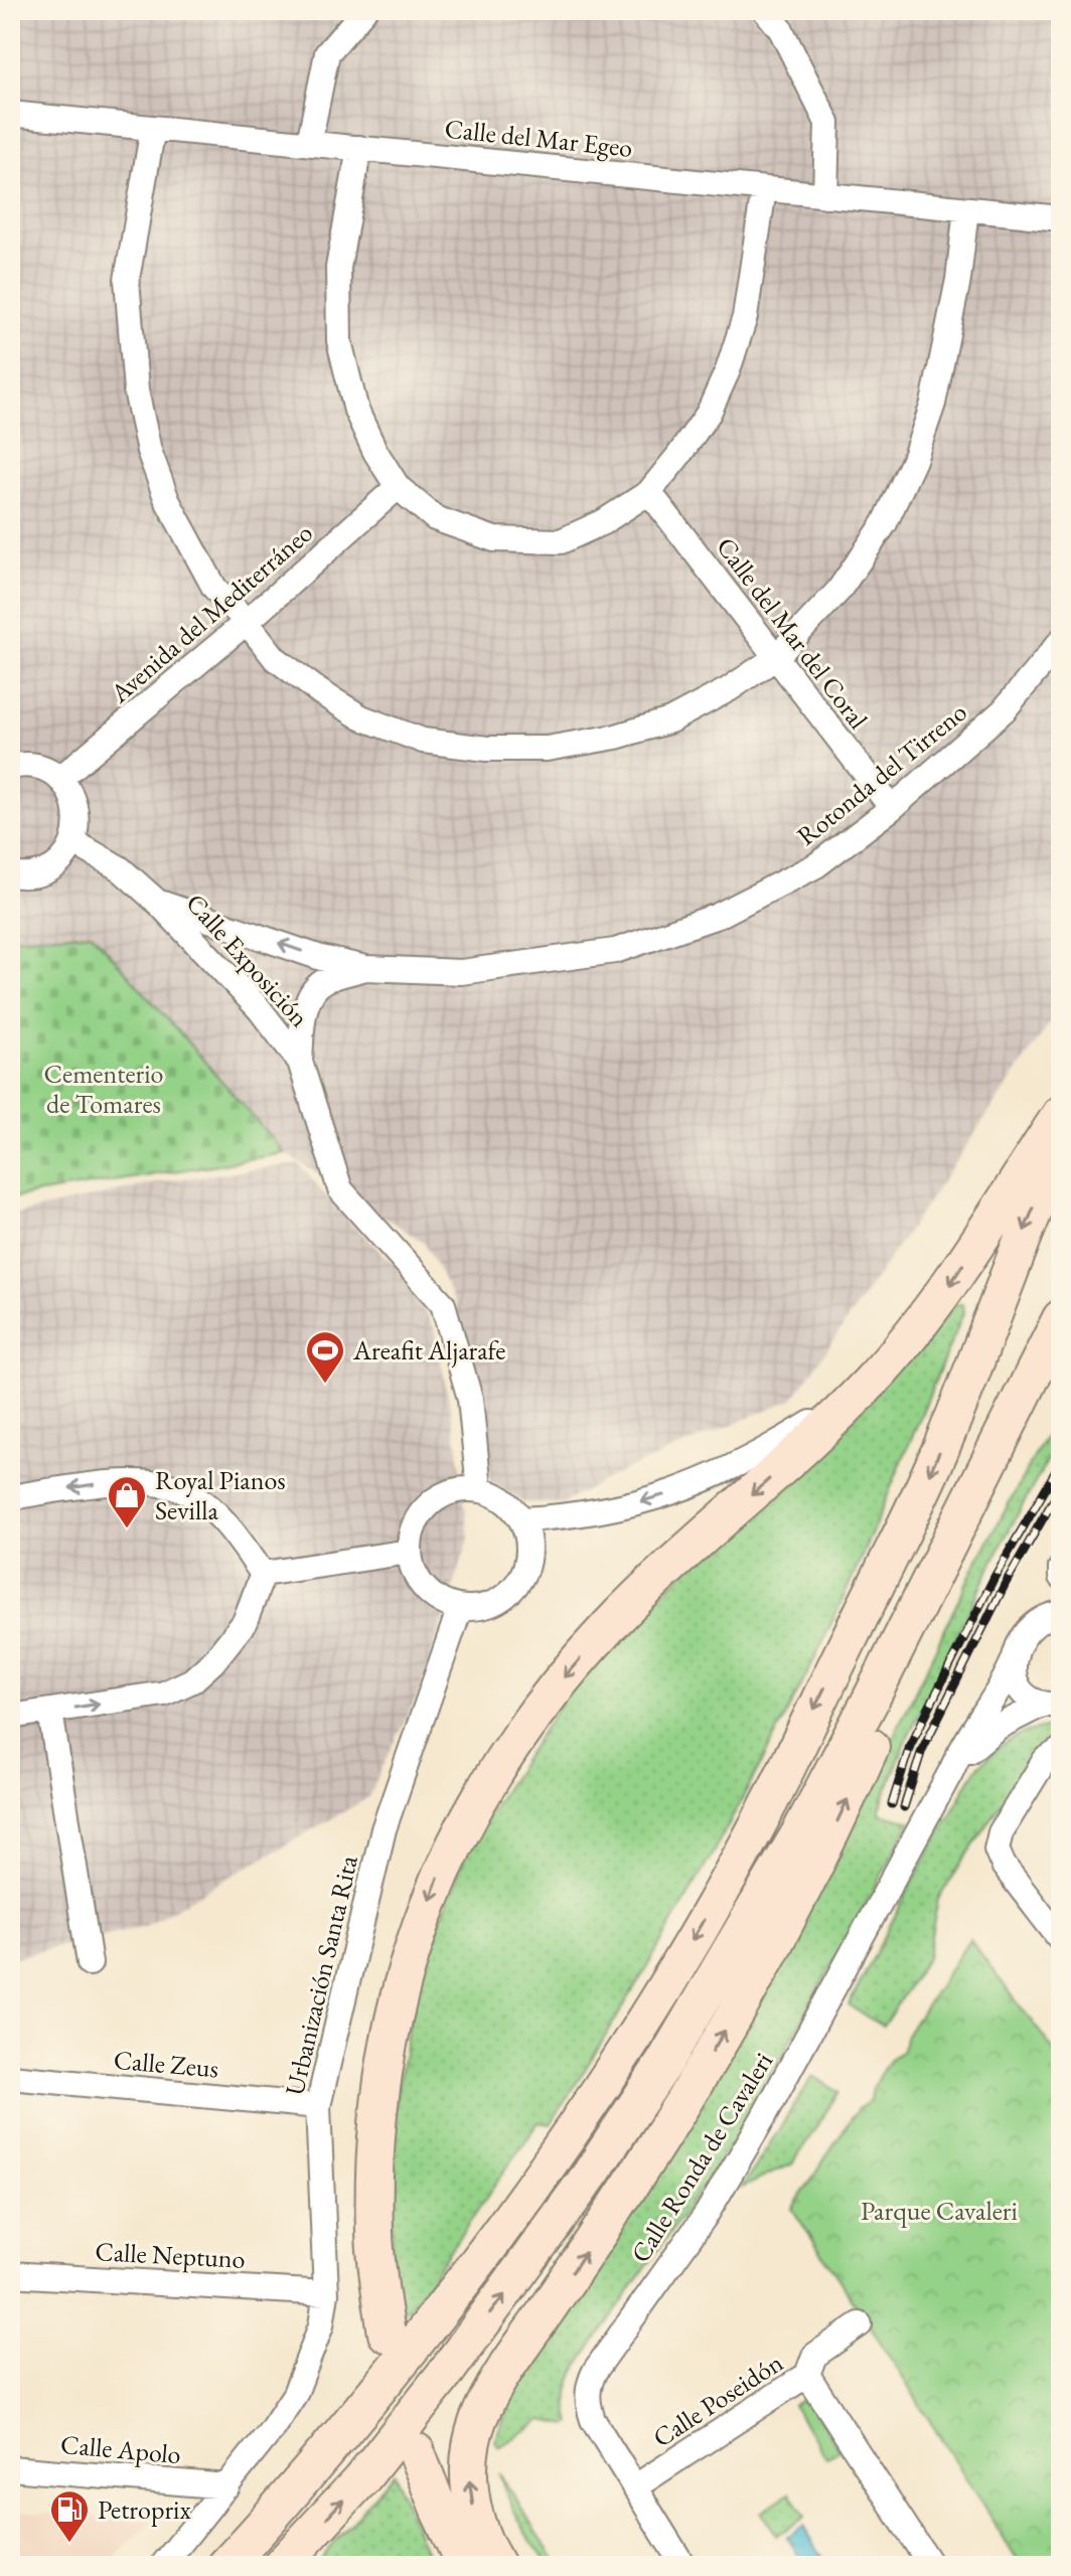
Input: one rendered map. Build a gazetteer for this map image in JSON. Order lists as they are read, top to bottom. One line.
{"streets":{"street":["Calle del Mar Egeo","Avenida del Mediterráneo","Calle del Mar del Coral","Rotonda del Tirreno","Calle Exposición","Urbanización Santa Rita","Calle Zeus","Calle Ronda de Cavaleri","Calle Neptuno","Calle Poseidón","Calle Apolo"]},"crossings":[["Calle del Mar del Coral","Rotonda del Tirreno"],["Rotonda del Tirreno","Calle Exposición"],["Calle Exposición","Urbanización Santa Rita"],["Urbanización Santa Rita","Calle Zeus"],["Urbanización Santa Rita","Calle Neptuno"],["Urbanización Santa Rita","Calle Apolo"],["Calle Ronda de Cavaleri","Calle Poseidón"]],"parks":["Cementerio de Tomares","Parque Cavaleri"],"places":{"sports":["Areafit Aljarafe"],"shop":["Royal Pianos Sevilla"],"fuel station":["Petroprix"]}}
